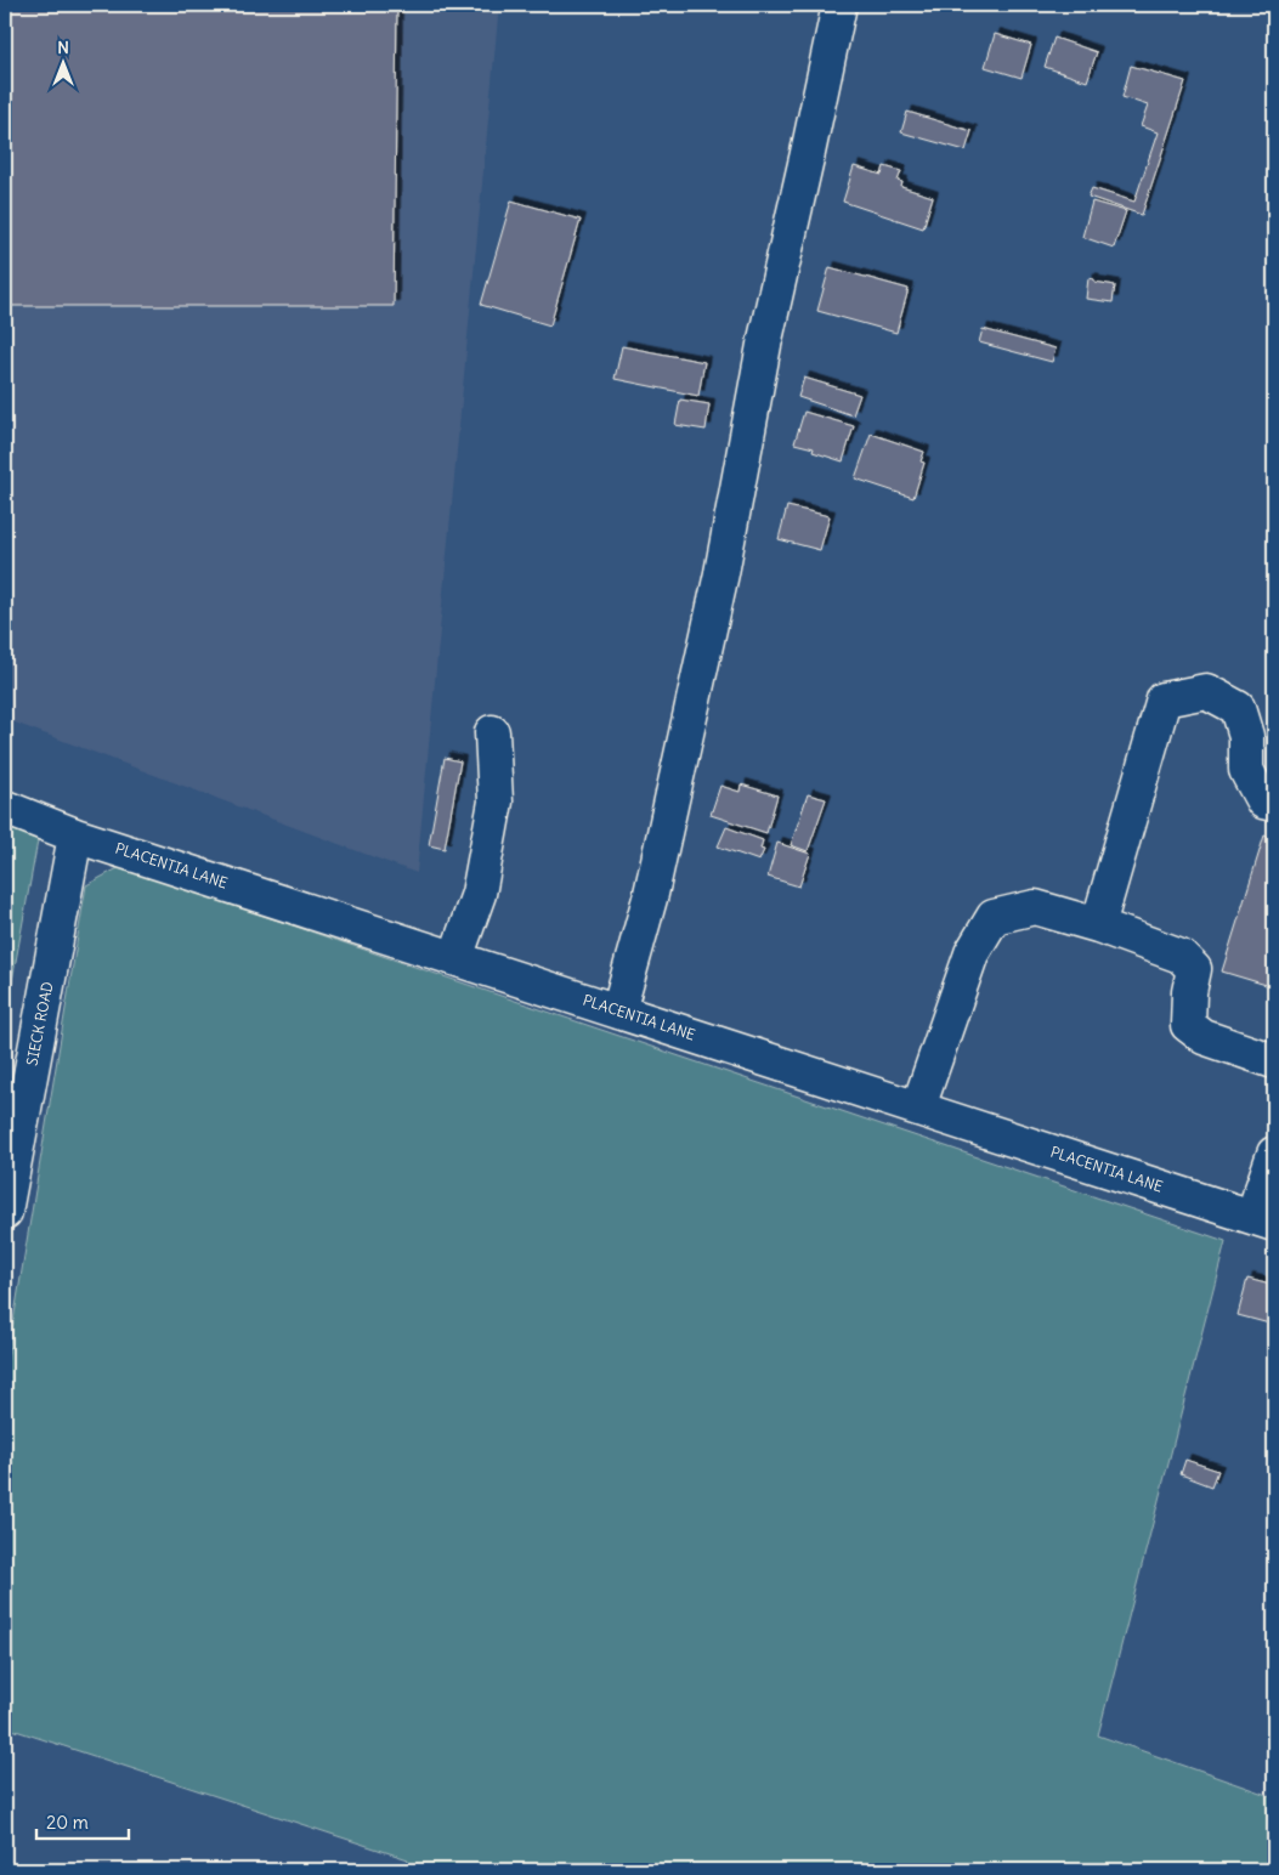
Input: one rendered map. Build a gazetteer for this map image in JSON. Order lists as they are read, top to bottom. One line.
{"streets":{"street":["PLACENTIA LANE","SIECK ROAD"]},"crossings":[["PLACENTIA LANE","SIECK ROAD"]],"scale_bar":"20 m","north":"top"}
